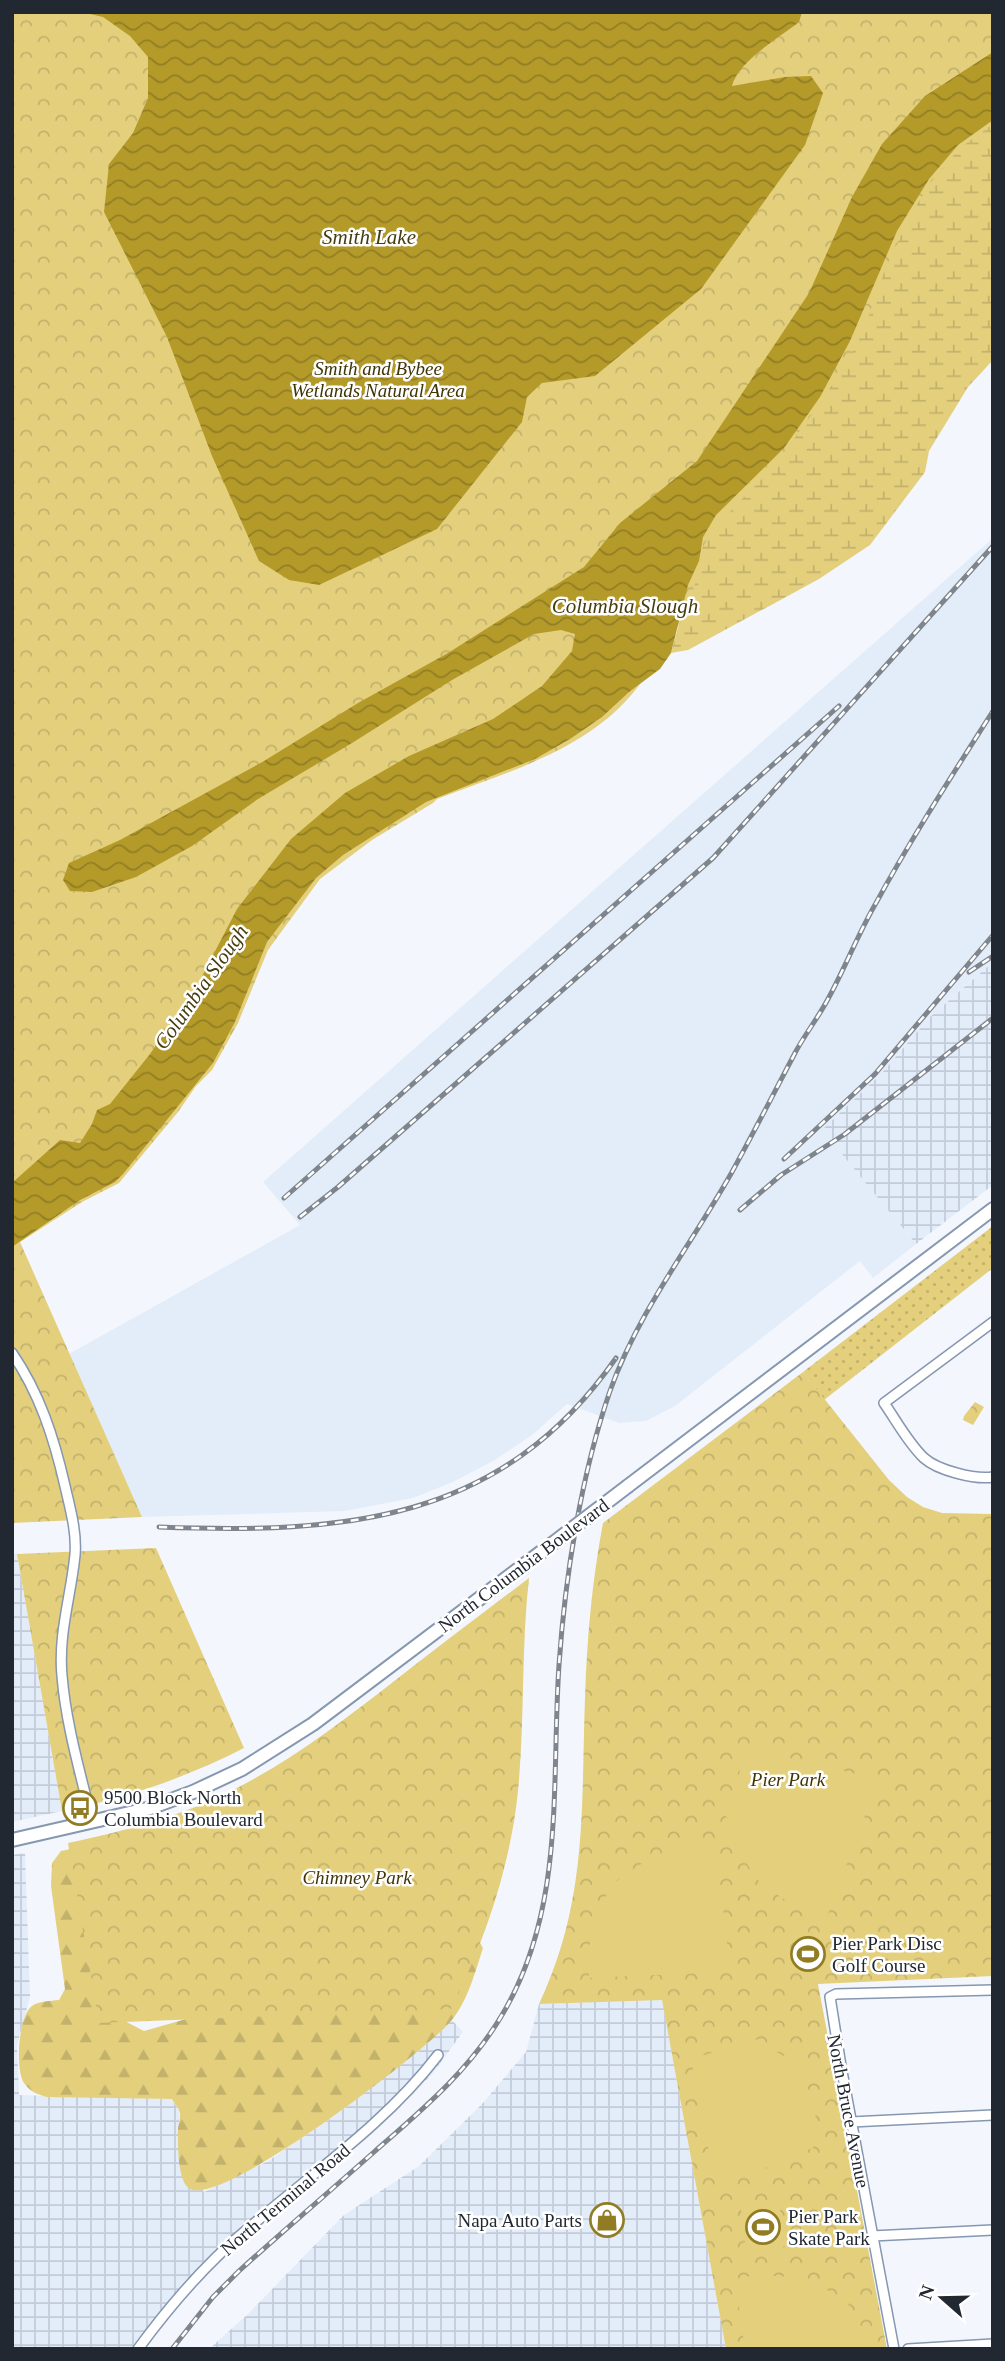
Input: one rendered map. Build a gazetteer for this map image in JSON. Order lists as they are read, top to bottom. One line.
{"streets":{"main road":["North Columbia Boulevard"],"street":["North Bruce Avenue","North Terminal Road"]},"water":["Smith Lake","Columbia Slough"],"parks":["Smith and Bybee Wetlands Natural Area","Pier Park","Chimney Park"],"places":{"bus stop":["9500 Block North Columbia Boulevard"],"sports":["Pier Park Disc Golf Course","Pier Park Skate Park"],"shop":["Napa Auto Parts"]},"north":"left"}
